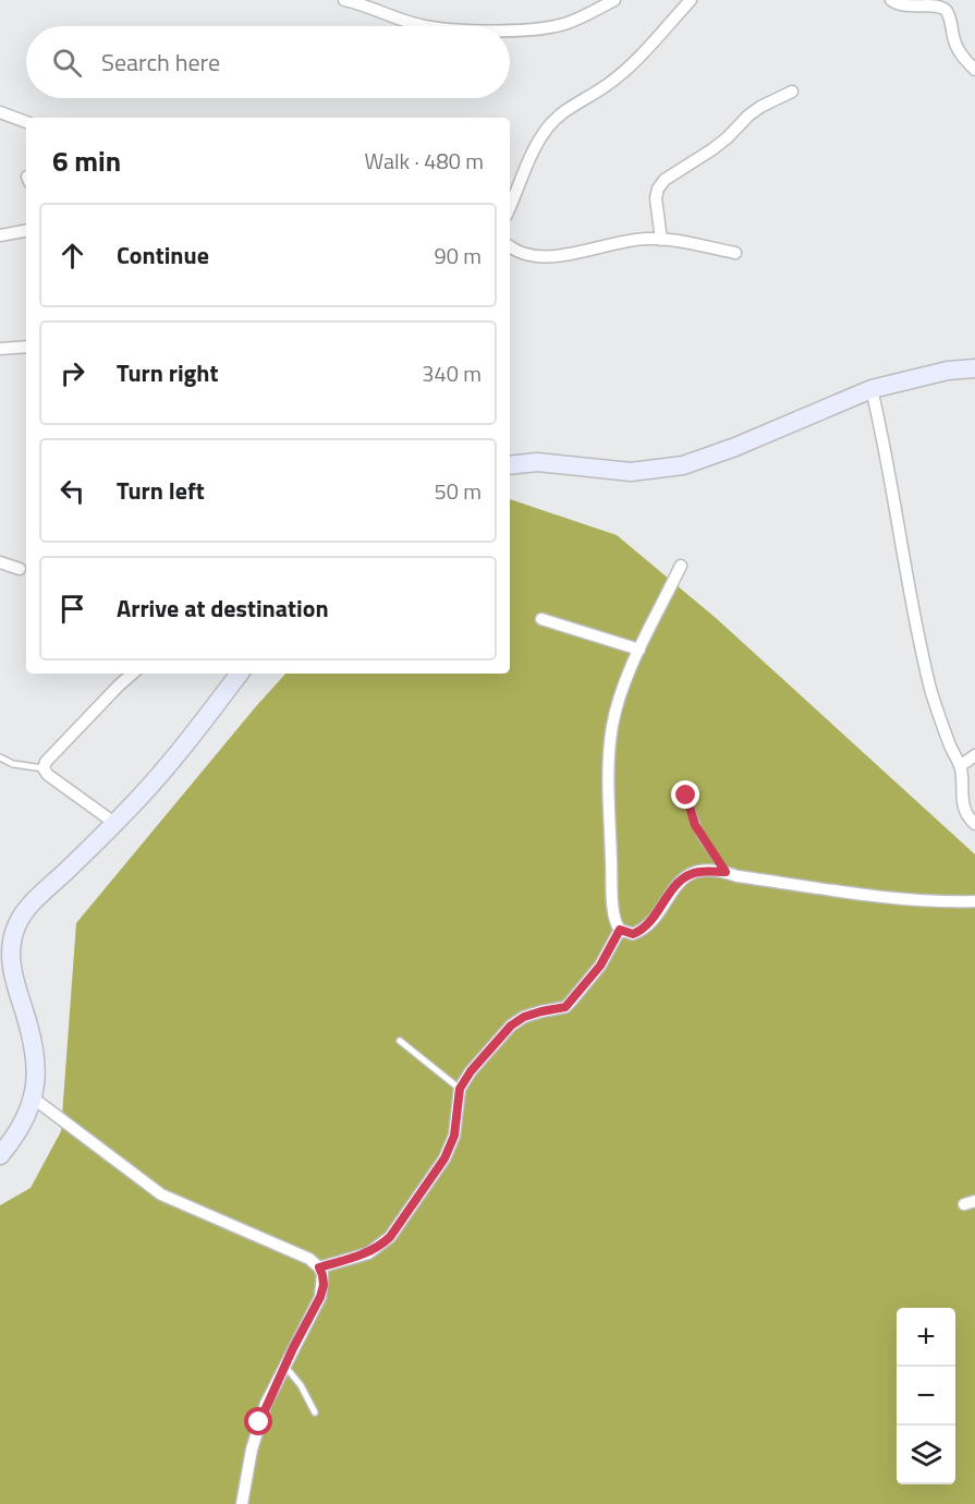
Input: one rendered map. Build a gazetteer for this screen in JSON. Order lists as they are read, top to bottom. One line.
{"page":{"search":"Search here","heading":["6 min","Walk · 480 m"],"list":[["Continue","90 m"],["Turn right","340 m"],["Turn left","50 m"],"Arrive at destination"],"map_buttons":["+","−"]}}
